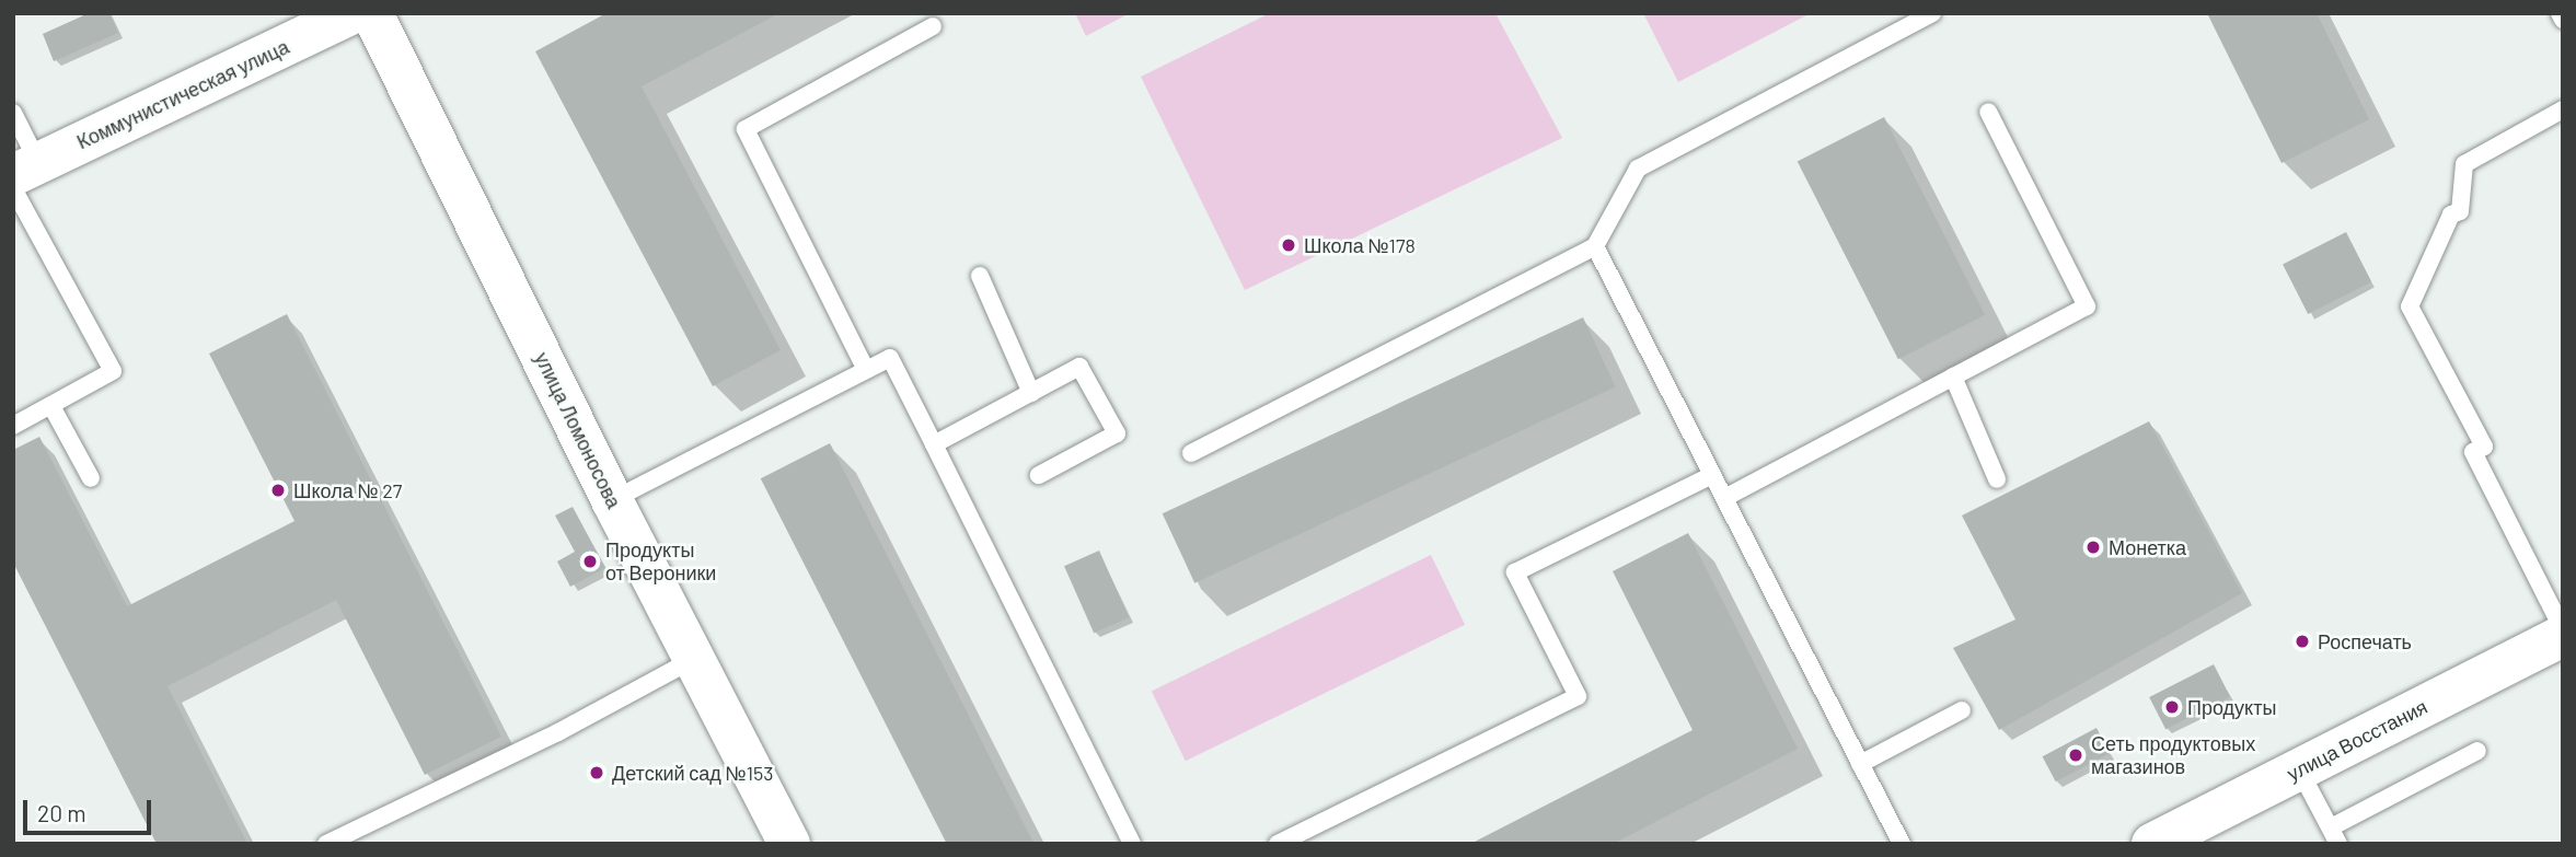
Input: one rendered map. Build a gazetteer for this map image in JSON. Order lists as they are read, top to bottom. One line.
{"streets":{"street":["Коммунистическая улица","улица Ломоносова","улица Восстания"]},"places":["Школа №178","Школа № 27","Монетка","Продукты от Вероники","Роспечать","Продукты","Сеть продуктовых магазинов","Детский сад №153"],"scale_bar":"20 m"}
